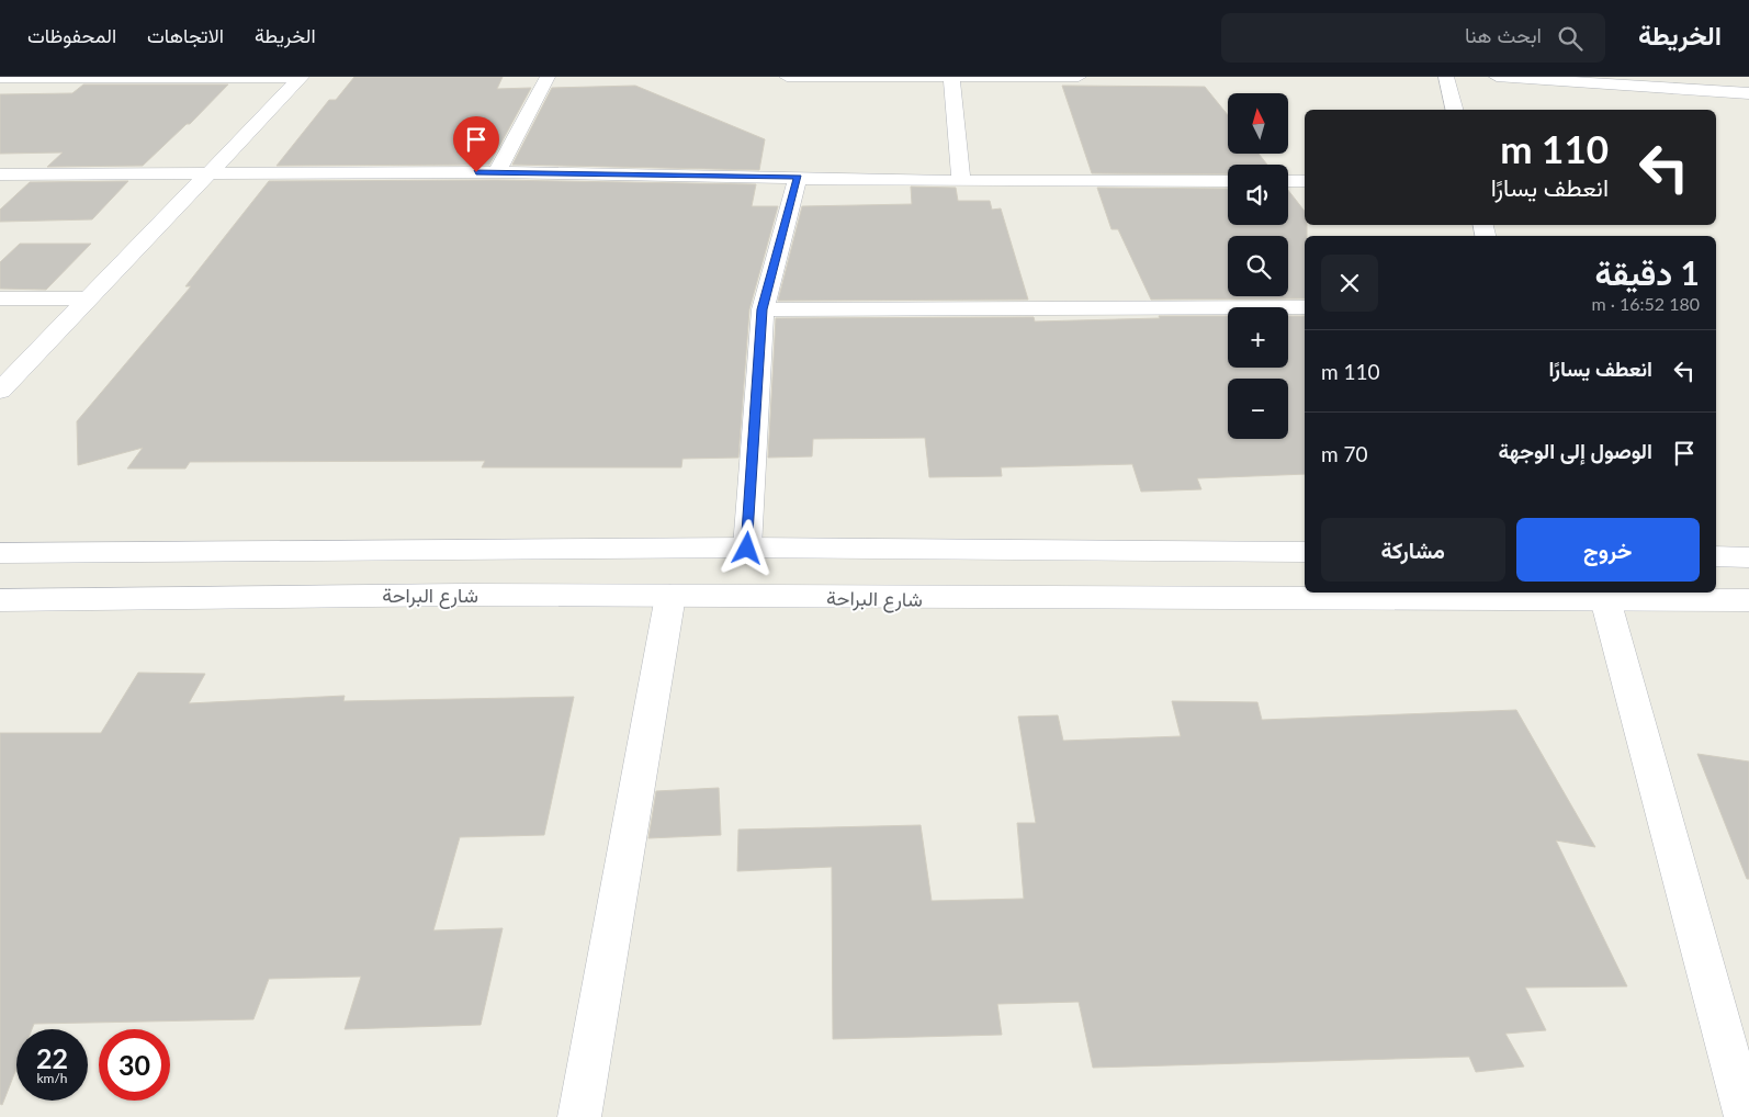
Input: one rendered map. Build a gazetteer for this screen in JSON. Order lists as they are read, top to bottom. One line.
{"streets":{"street":["شارع البراحة"]},"north":"top","page":{"header":"الخريطة","search":"ابحث هنا","nav":["الخريطة","الاتجاهات","المحفوظات"],"map_buttons":["+","−"],"turn":["110 m","انعطف يسارًا"],"heading":["1 دقيقة","180 m · 16:52"],"list":[{"name":"انعطف يسارًا","value":"110 m"},{"name":"الوصول إلى الوجهة","value":"70 m"}],"buttons":["خروج","مشاركة"],"speed":"22 km/h","limit":"30"}}
